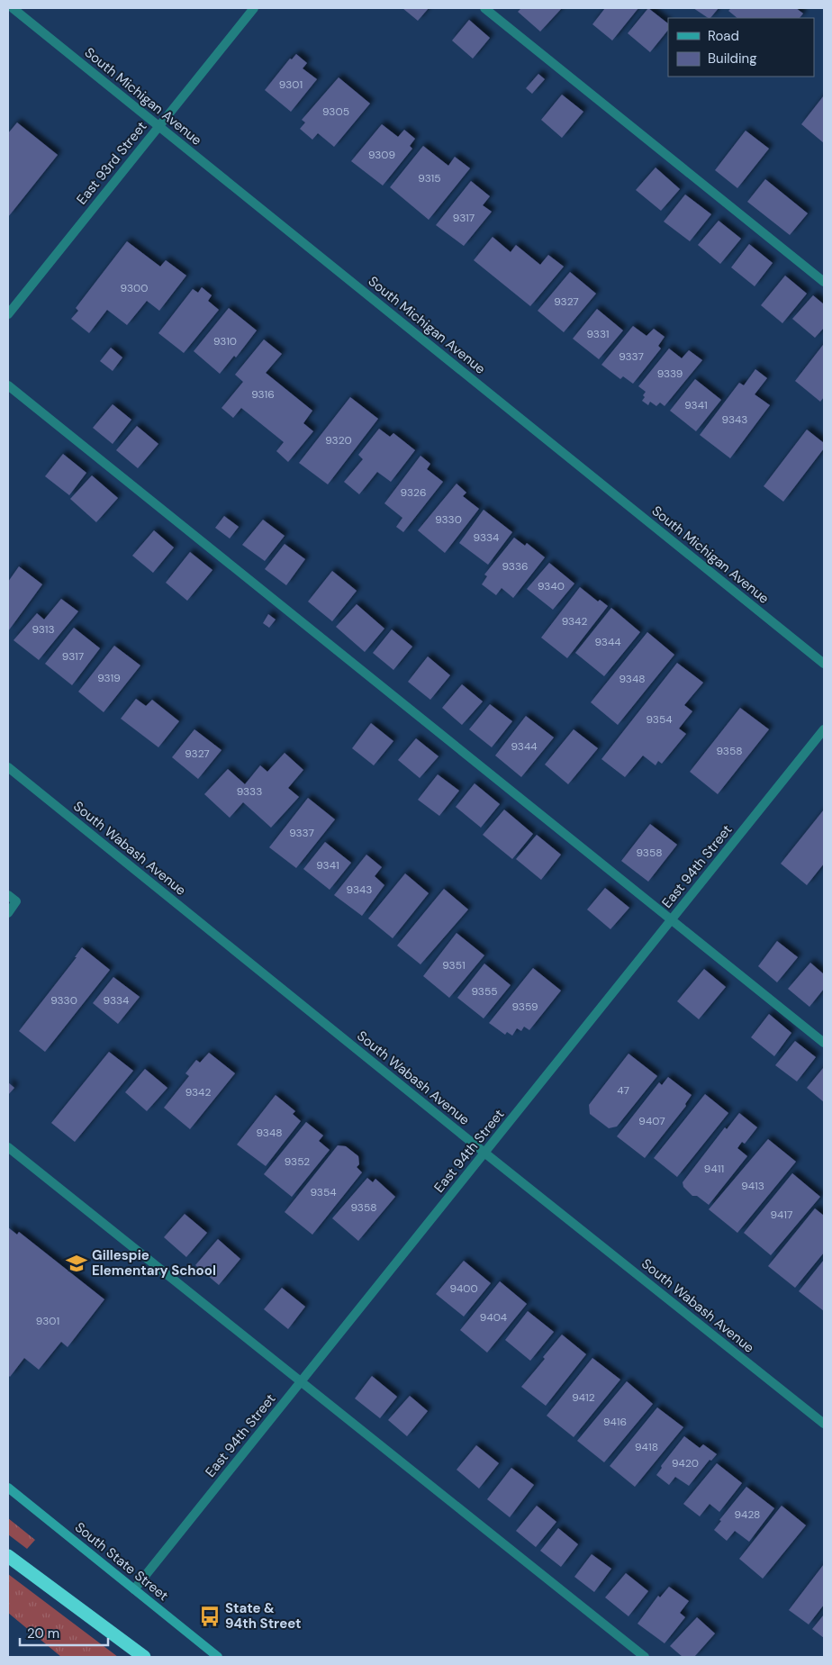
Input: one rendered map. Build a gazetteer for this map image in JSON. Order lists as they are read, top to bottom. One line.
{"streets":{"main road":["South State Street"],"street":["South Michigan Avenue","East 93rd Street","South Wabash Avenue","East 94th Street"]},"crossings":[["South Michigan Avenue","East 93rd Street"],["South Wabash Avenue","East 94th Street"],["East 94th Street","South State Street"]],"places":{"school or university":["Gillespie Elementary School"],"bus stop":["State & 94th Street"]},"house_numbers":["9301","9305","9309","9315","9317","9300","9327","9331","9310","9337","9339","9316","9341","9343","9320","9326","9330","9334","9336","9340","9342","9313","9344","9317","9319","9348","9354","9344","9358","9327","9333","9337","9358","9341","9343","9351","9355","9330","9334","9359","47","9342","9407","9348","9352","9411","9413","9354","9358","9417","9400","9404","9301","9412","9416","9418","9420","9428"],"legend":["Road","Building"],"scale_bar":"20 m"}
